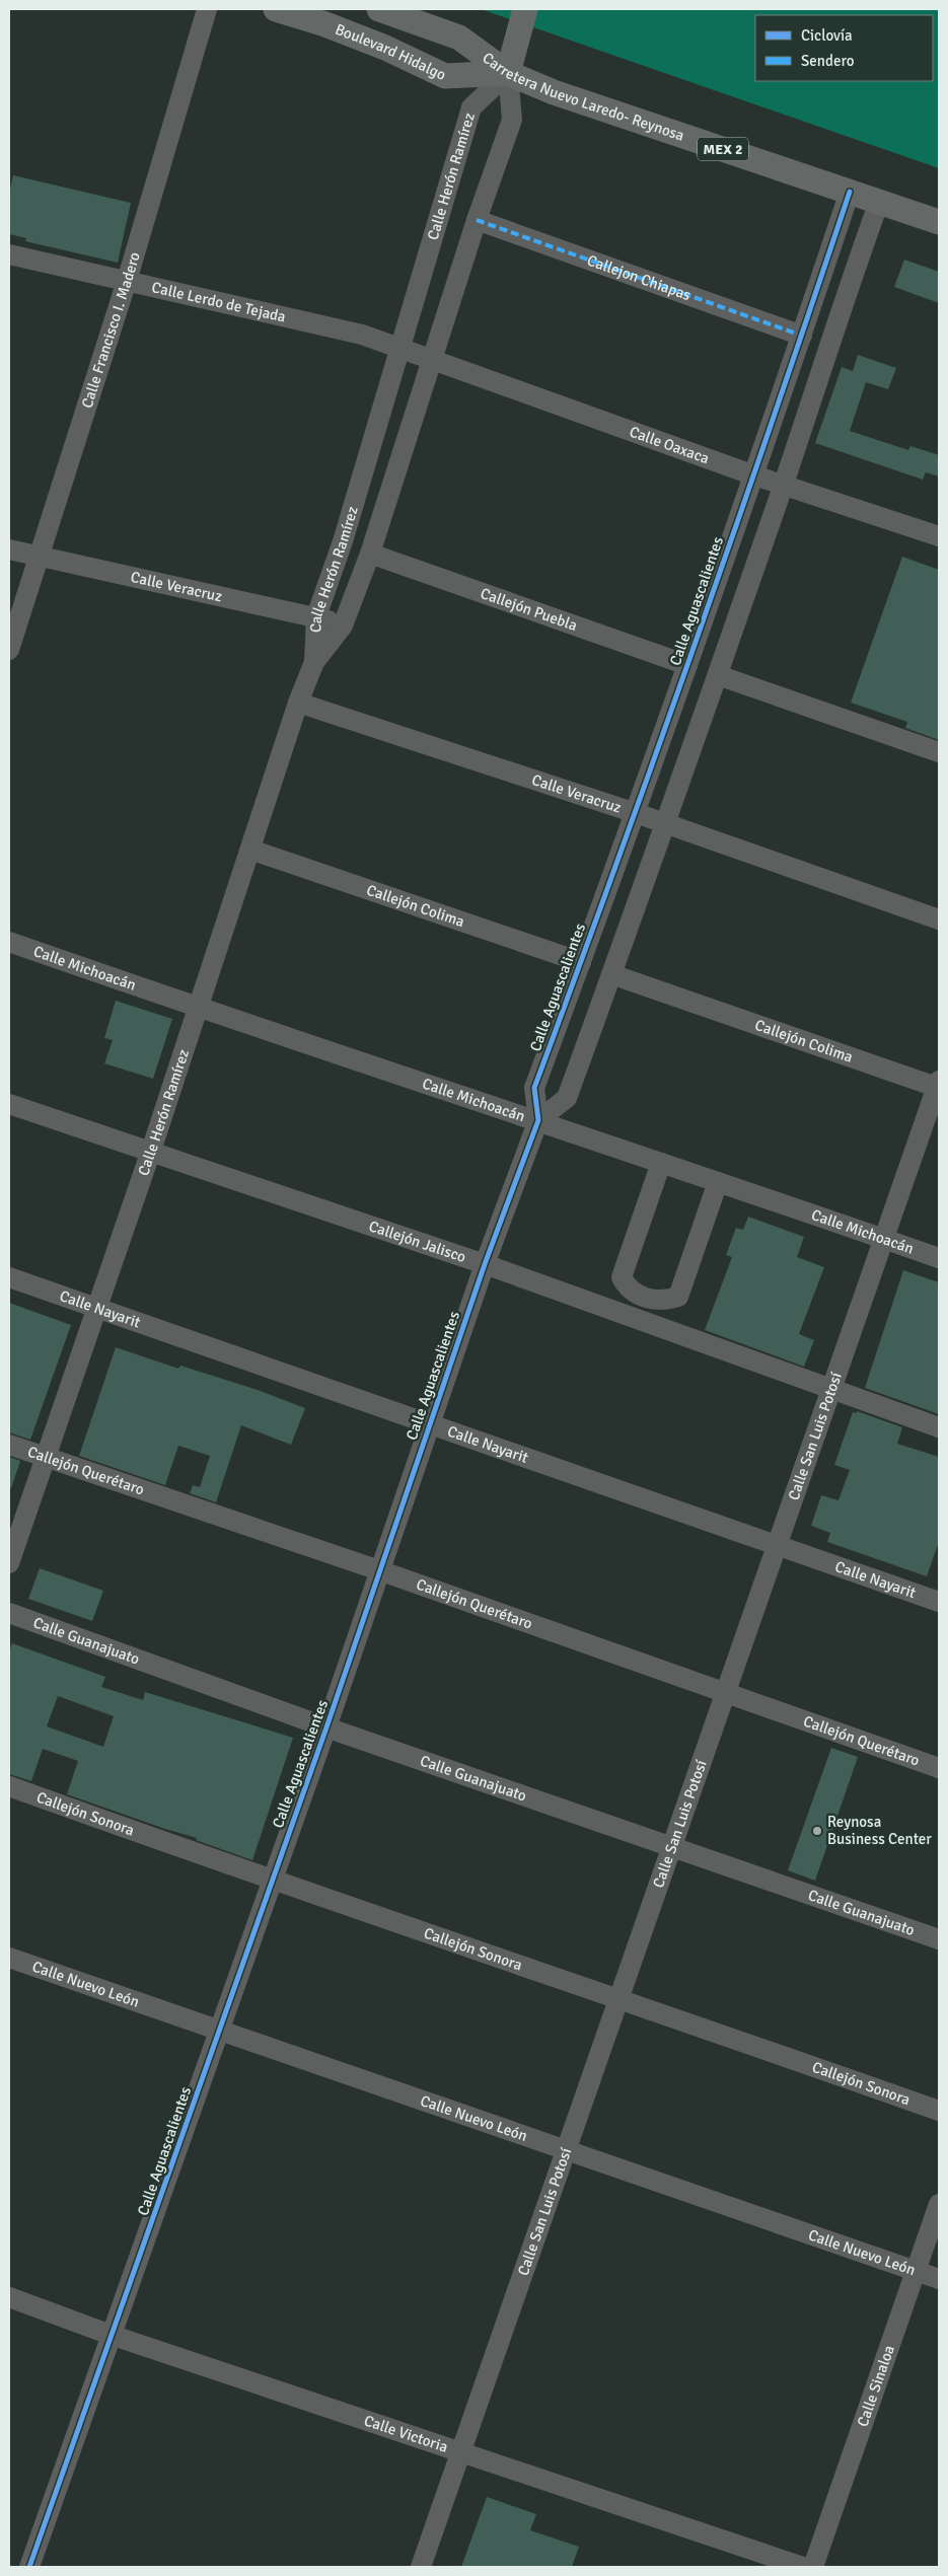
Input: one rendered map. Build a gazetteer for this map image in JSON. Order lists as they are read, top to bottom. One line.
{"streets":{"main road":["Boulevard Hidalgo","Carretera Nuevo Laredo- Reynosa","MEX 2"],"street":["Calle Herón Ramírez","Callejon Chiapas","Calle Lerdo de Tejada","Calle Francisco I. Madero","Calle Oaxaca","Calle Veracruz","Calle Aguascalientes","Callejón Puebla","Callejón Colima","Calle Michoacán","Callejón Jalisco","Calle Nayarit","Calle San Luis Potosí","Callejón Querétaro","Calle Guanajuato","Callejón Sonora","Calle Nuevo León","Calle Sinaloa","Calle Victoria"]},"crossings":[["Boulevard Hidalgo","Carretera Nuevo Laredo- Reynosa"],["Boulevard Hidalgo","Calle Herón Ramírez"],["Carretera Nuevo Laredo- Reynosa","Calle Herón Ramírez"],["Carretera Nuevo Laredo- Reynosa","Calle Aguascalientes"],["Calle Herón Ramírez","Callejon Chiapas"],["Calle Herón Ramírez","Calle Lerdo de Tejada"],["Calle Herón Ramírez","Calle Oaxaca"],["Calle Herón Ramírez","Calle Veracruz"],["Calle Herón Ramírez","Callejón Puebla"],["Calle Herón Ramírez","Callejón Colima"],["Calle Herón Ramírez","Calle Michoacán"],["Calle Herón Ramírez","Callejón Jalisco"],["Calle Herón Ramírez","Calle Nayarit"],["Calle Herón Ramírez","Callejón Querétaro"],["Callejon Chiapas","Calle Aguascalientes"],["Calle Lerdo de Tejada","Calle Francisco I. Madero"],["Calle Lerdo de Tejada","Calle Oaxaca"],["Calle Francisco I. Madero","Calle Veracruz"],["Calle Oaxaca","Calle Aguascalientes"],["Calle Veracruz","Calle Aguascalientes"],["Calle Aguascalientes","Callejón Puebla"],["Calle Aguascalientes","Callejón Colima"],["Calle Aguascalientes","Calle Michoacán"],["Calle Aguascalientes","Callejón Jalisco"],["Calle Aguascalientes","Calle Nayarit"],["Calle Aguascalientes","Callejón Querétaro"],["Calle Aguascalientes","Calle Guanajuato"],["Calle Aguascalientes","Callejón Sonora"],["Calle Aguascalientes","Calle Nuevo León"],["Calle Aguascalientes","Calle Victoria"],["Callejón Colima","Calle San Luis Potosí"],["Calle Michoacán","Calle San Luis Potosí"],["Callejón Jalisco","Calle San Luis Potosí"],["Calle Nayarit","Calle San Luis Potosí"],["Calle San Luis Potosí","Callejón Querétaro"],["Calle San Luis Potosí","Calle Guanajuato"],["Calle San Luis Potosí","Callejón Sonora"],["Calle San Luis Potosí","Calle Nuevo León"],["Calle San Luis Potosí","Calle Victoria"],["Calle Nuevo León","Calle Sinaloa"]],"places":["Reynosa Business Center"],"legend":["Ciclovía","Sendero"]}
